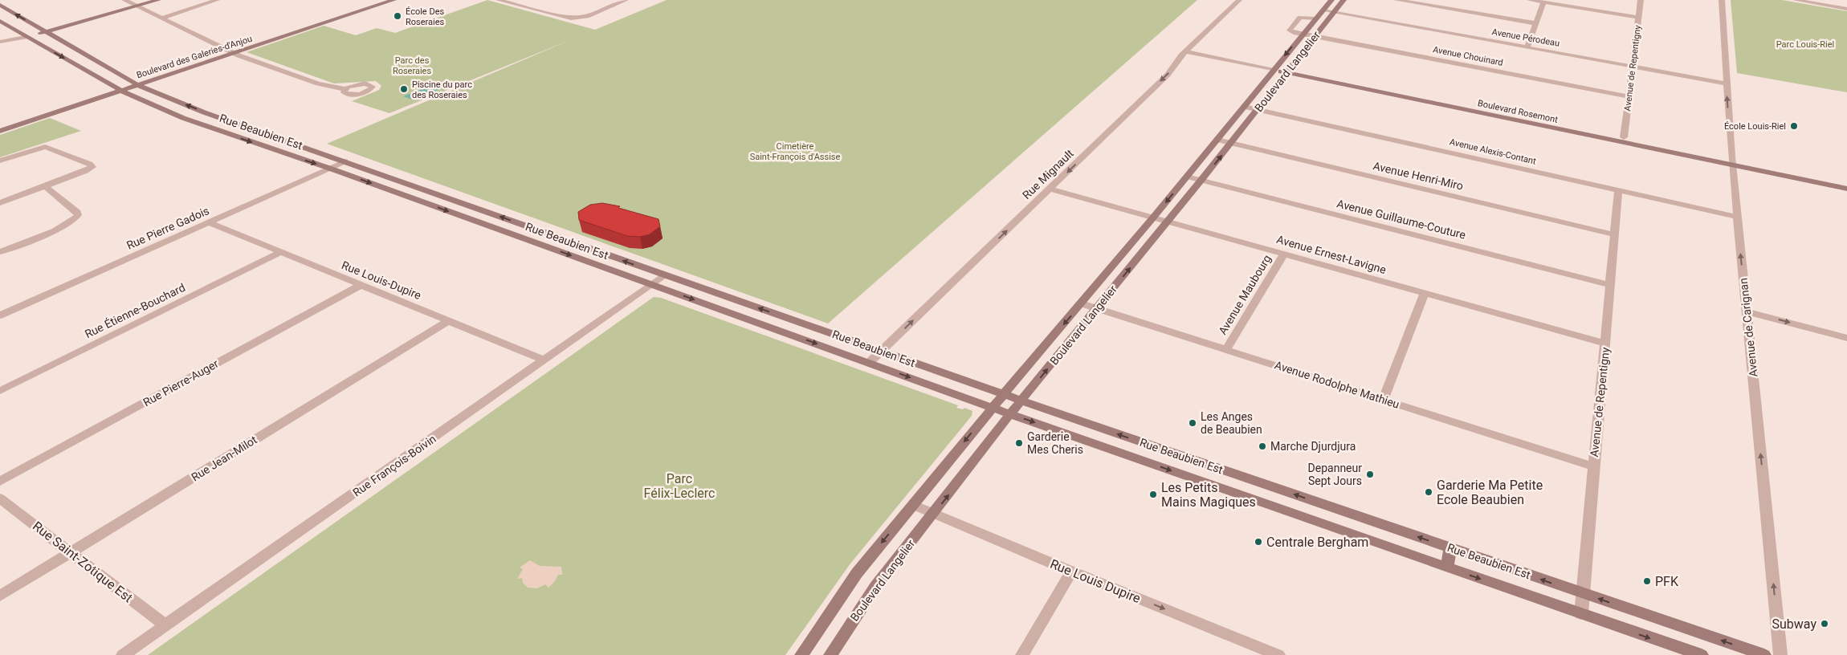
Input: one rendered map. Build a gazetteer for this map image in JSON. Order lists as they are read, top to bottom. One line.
{"streets":{"street":["Avenue Pérodeau","Avenue Chouinard","Boulevard des Galeries-d'Anjou","Avenue de Repentigny","Boulevard Langelier","Boulevard Rosemont","Rue Beaubien Est","Avenue Alexis-Contant","Rue Mignault","Avenue Henri-Miro","Avenue Guillaume-Couture","Rue Pierre Gadois","Avenue Ernest-Lavigne","Rue Louis-Dupire","Avenue Maubourg","Rue Étienne-Bouchard","Avenue de Carignan","Rue Pierre-Auger","Avenue Rodolphe Mathieu","Rue Jean-Milot","Rue François-Boivin","Rue Saint-Zotique Est","Rue Louis Dupire"]},"crossings":[["Avenue Pérodeau","Avenue de Repentigny"],["Avenue Pérodeau","Boulevard Langelier"],["Avenue Pérodeau","Avenue de Carignan"],["Avenue Chouinard","Avenue de Repentigny"],["Avenue Chouinard","Boulevard Langelier"],["Boulevard des Galeries-d'Anjou","Rue Beaubien Est"],["Avenue de Repentigny","Boulevard Rosemont"],["Avenue de Repentigny","Rue Beaubien Est"],["Avenue de Repentigny","Avenue Alexis-Contant"],["Avenue de Repentigny","Avenue Henri-Miro"],["Avenue de Repentigny","Avenue Guillaume-Couture"],["Avenue de Repentigny","Avenue Ernest-Lavigne"],["Avenue de Repentigny","Avenue Rodolphe Mathieu"],["Boulevard Langelier","Boulevard Rosemont"],["Boulevard Langelier","Rue Beaubien Est"],["Boulevard Langelier","Avenue Alexis-Contant"],["Boulevard Langelier","Avenue Henri-Miro"],["Boulevard Langelier","Avenue Guillaume-Couture"],["Boulevard Langelier","Avenue Ernest-Lavigne"],["Boulevard Langelier","Avenue Rodolphe Mathieu"],["Boulevard Langelier","Rue Louis Dupire"],["Boulevard Rosemont","Rue Mignault"],["Boulevard Rosemont","Avenue de Carignan"],["Rue Beaubien Est","Rue Mignault"],["Rue Beaubien Est","Rue Pierre Gadois"],["Rue Beaubien Est","Rue François-Boivin"],["Avenue Alexis-Contant","Avenue de Carignan"],["Rue Mignault","Avenue Ernest-Lavigne"],["Rue Pierre Gadois","Rue Louis-Dupire"],["Avenue Ernest-Lavigne","Avenue Maubourg"],["Rue Louis-Dupire","Rue Étienne-Bouchard"],["Rue Louis-Dupire","Rue Pierre-Auger"],["Rue Louis-Dupire","Rue Jean-Milot"],["Rue Louis-Dupire","Rue François-Boivin"],["Avenue Maubourg","Avenue Rodolphe Mathieu"],["Rue Jean-Milot","Rue Saint-Zotique Est"],["Rue François-Boivin","Rue Saint-Zotique Est"]],"one_way":["Avenue de Carignan","Rue Louis Dupire"],"parks":["Parc Louis-Riel","Parc des Roseraies","Cimetière Saint-François d'Assise","Parc Félix-Leclerc"],"places":["École Des Roseraies","Piscine du parc des Roseraies","École Louis-Riel","Les Anges de Beaubien","Garderie Mes Cheris","Marche Djurdjura","Depanneur Sept Jours","Garderie Ma Petite Ecole Beaubien","Les Petits Mains Magiques","Centrale Bergham","PFK","Subway"]}
